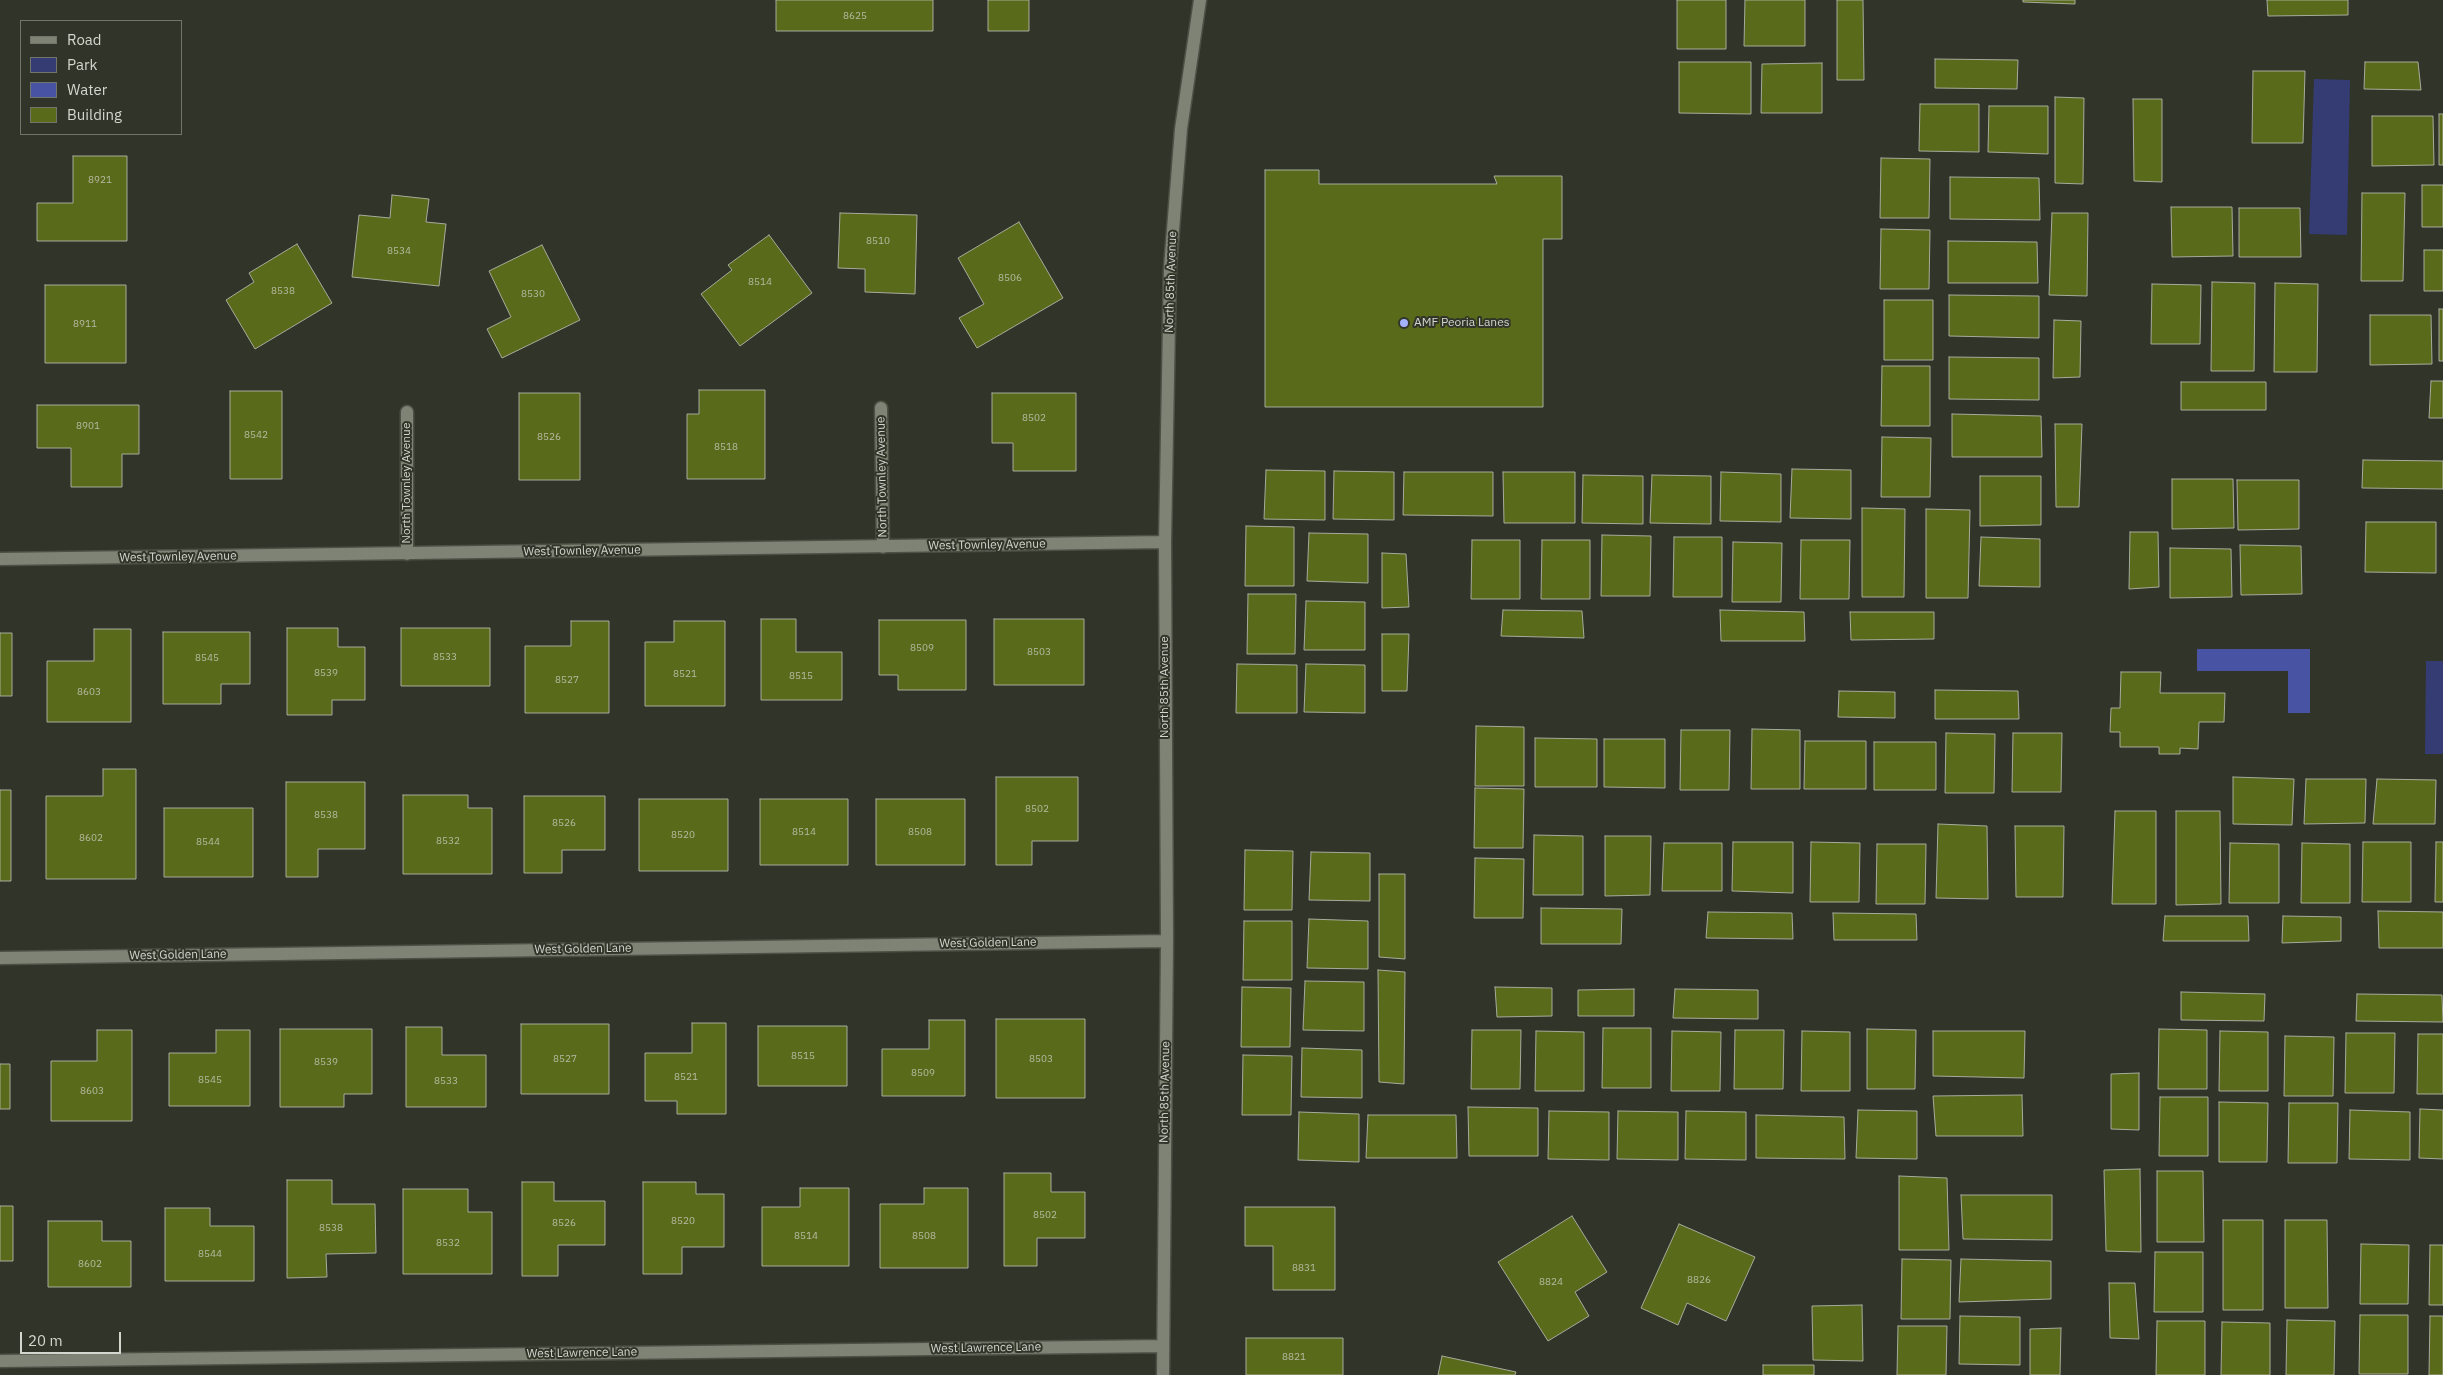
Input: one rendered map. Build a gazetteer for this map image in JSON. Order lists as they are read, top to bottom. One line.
{"streets":{"street":["North 85th Avenue","North Townley Avenue","West Townley Avenue","West Golden Lane","West Lawrence Lane"]},"crossings":[["North 85th Avenue","West Townley Avenue"],["North 85th Avenue","West Golden Lane"],["North 85th Avenue","West Lawrence Lane"],["North Townley Avenue","West Townley Avenue"]],"places":["AMF Peoria Lanes"],"house_numbers":["8625","8921","8510","8534","8506","8514","8538","8530","8911","8502","8901","8542","8526","8518","8509","8503","8533","8545","8539","8521","8515","8527","8603","8502","8538","8526","8514","8508","8520","8602","8532","8544","8515","8527","8503","8539","8509","8521","8545","8533","8603","8502","8520","8526","8538","8514","8508","8532","8544","8602","8831","8826","8824","8821"],"legend":["Road","Park","Water","Building"],"scale_bar":"20 m"}
